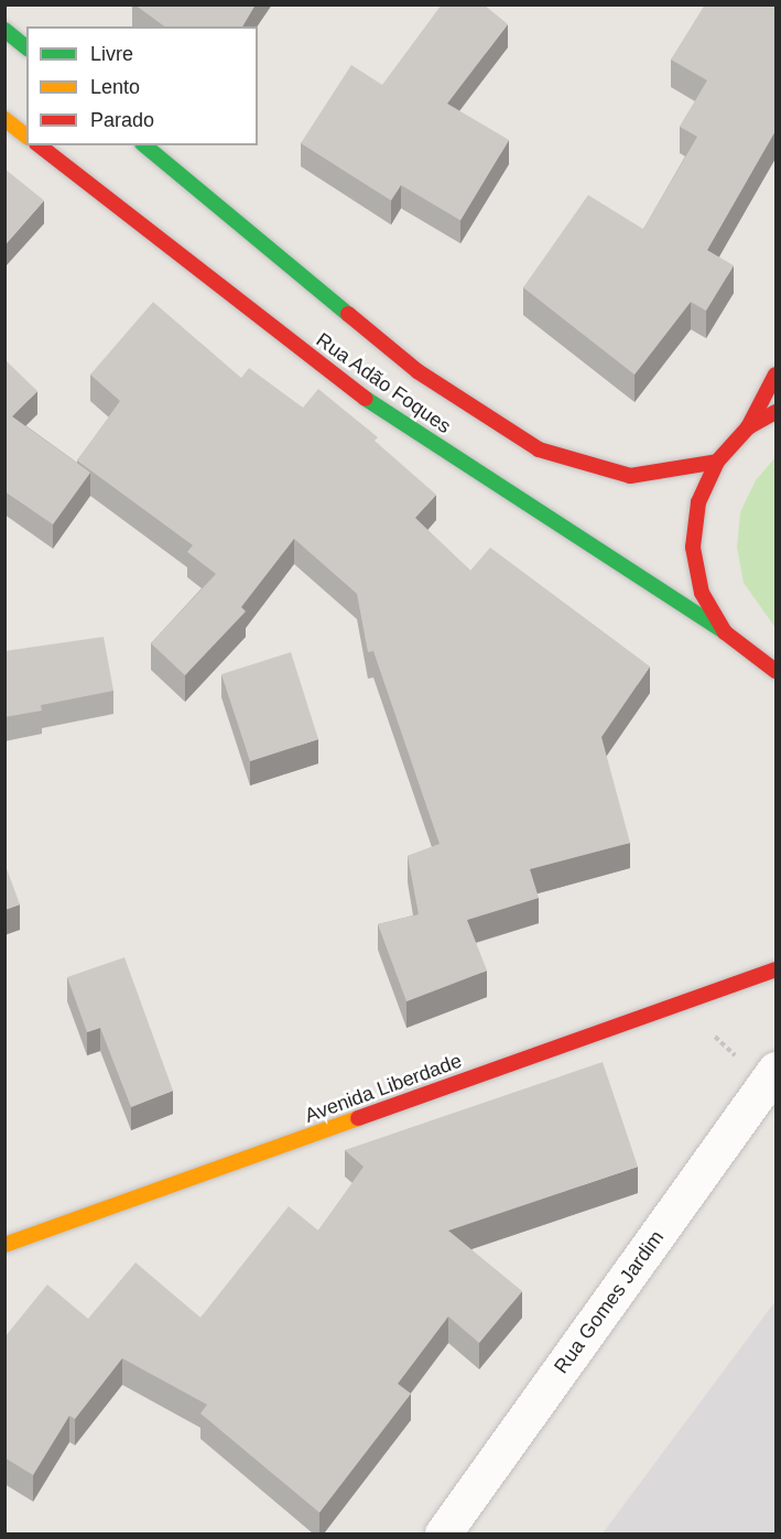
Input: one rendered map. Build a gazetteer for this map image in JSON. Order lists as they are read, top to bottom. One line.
{"streets":{"main road":["Rua Adão Foques","Avenida Liberdade"],"street":["Rua Gomes Jardim"]},"legend":["Livre","Lento","Parado"]}
